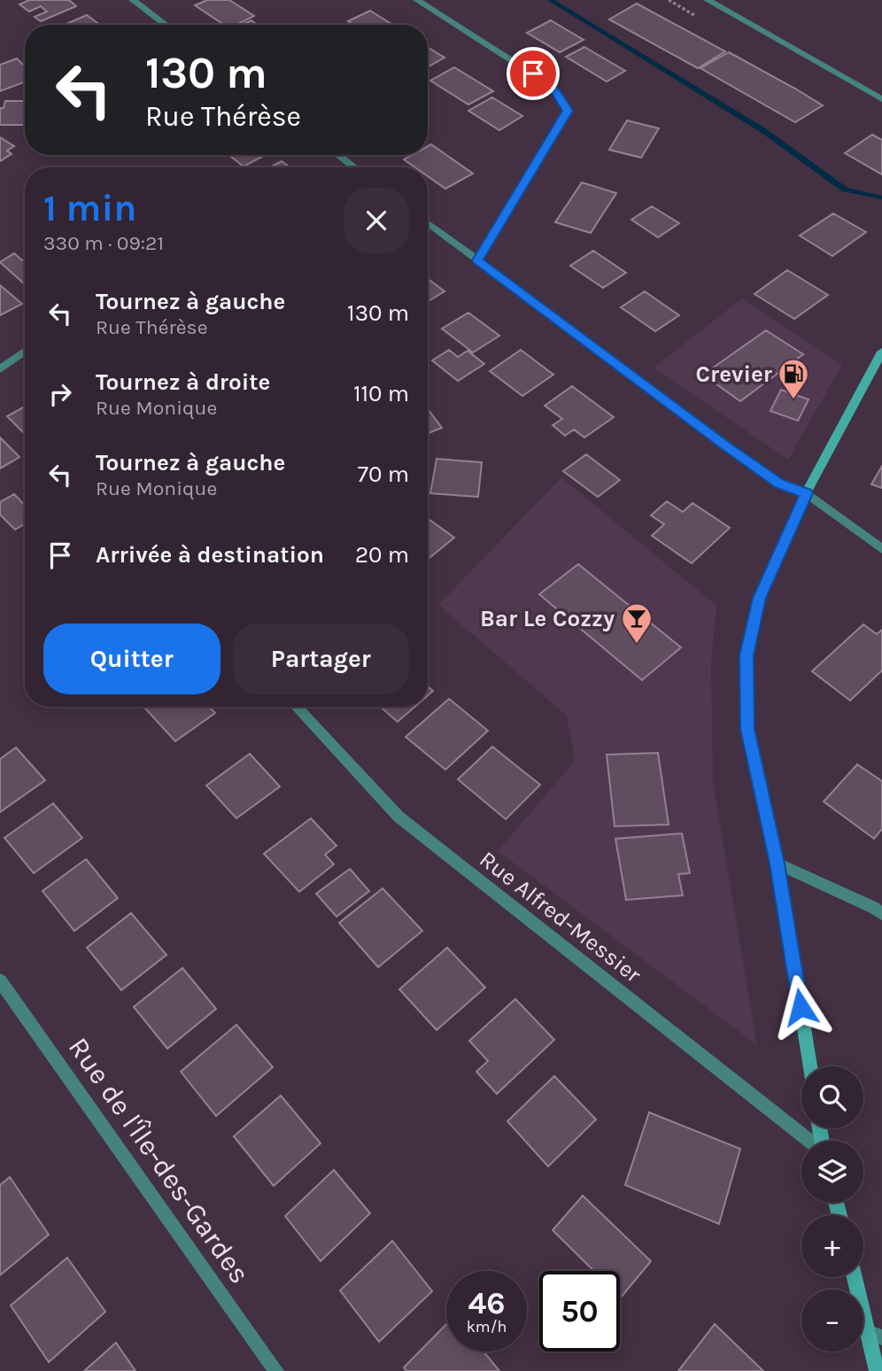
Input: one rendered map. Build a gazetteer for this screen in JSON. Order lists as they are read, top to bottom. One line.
{"streets":{"street":["Rue Alfred-Messier","Rue de l'Île-des-Gardes"]},"places":{"fuel station":["Crevier"],"bar":["Bar Le Cozzy"]},"page":{"turn":["130 m","Rue Thérèse"],"heading":["1 min","330 m · 09:21"],"list":[{"name":"Tournez à gauche","note":"Rue Thérèse","value":"130 m"},{"name":"Tournez à droite","note":"Rue Monique","value":"110 m"},{"name":"Tournez à gauche","note":"Rue Monique","value":"70 m"},{"name":"Arrivée à destination","value":"20 m"}],"buttons":["Quitter","Partager"],"map_buttons":["+","−"],"speed":"46 km/h","limit":"50"}}
